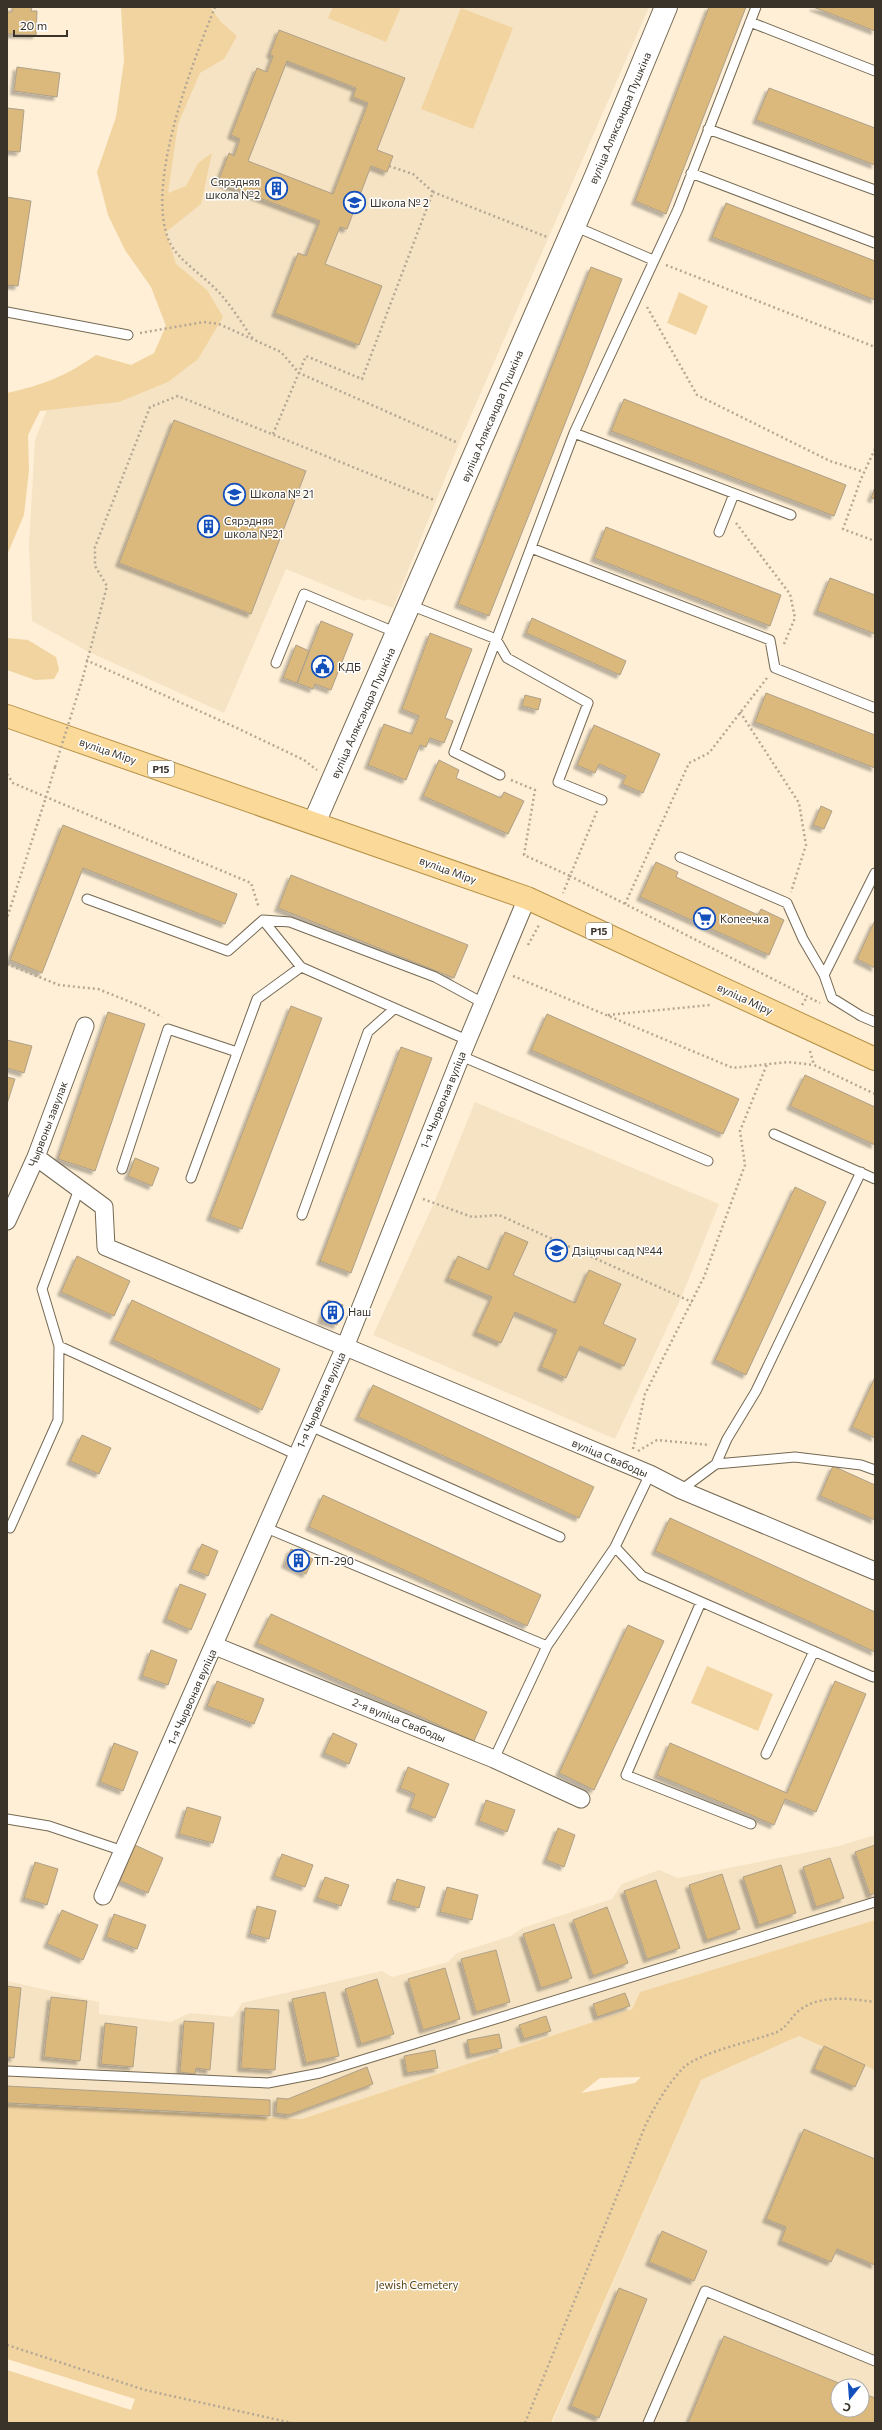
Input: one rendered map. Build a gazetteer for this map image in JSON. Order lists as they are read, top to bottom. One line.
{"streets":{"main road":["вуліца Міру","Р15"],"street":["вуліца Аляксандра Пушкіна","1-я Чырвоная вуліца","Чырвоны завулак","вуліца Свабоды","2-я вуліца Свабоды"]},"crossings":[["вуліца Аляксандра Пушкіна","вуліца Міру"],["вуліца Міру","1-я Чырвоная вуліца"],["1-я Чырвоная вуліца","вуліца Свабоды"],["1-я Чырвоная вуліца","2-я вуліца Свабоды"]],"parks":["Jewish Cemetery"],"places":{"building":["Сярэдняя школа №2","Сярэдняя школа №21","Наш","ТП-290"],"school or university":["Школа № 2","Школа № 21","Дзіцячы сад №44"],"public building":["КДБ"],"supermarket":["Копеечка"]},"scale_bar":"20 m","north":"bottom"}
